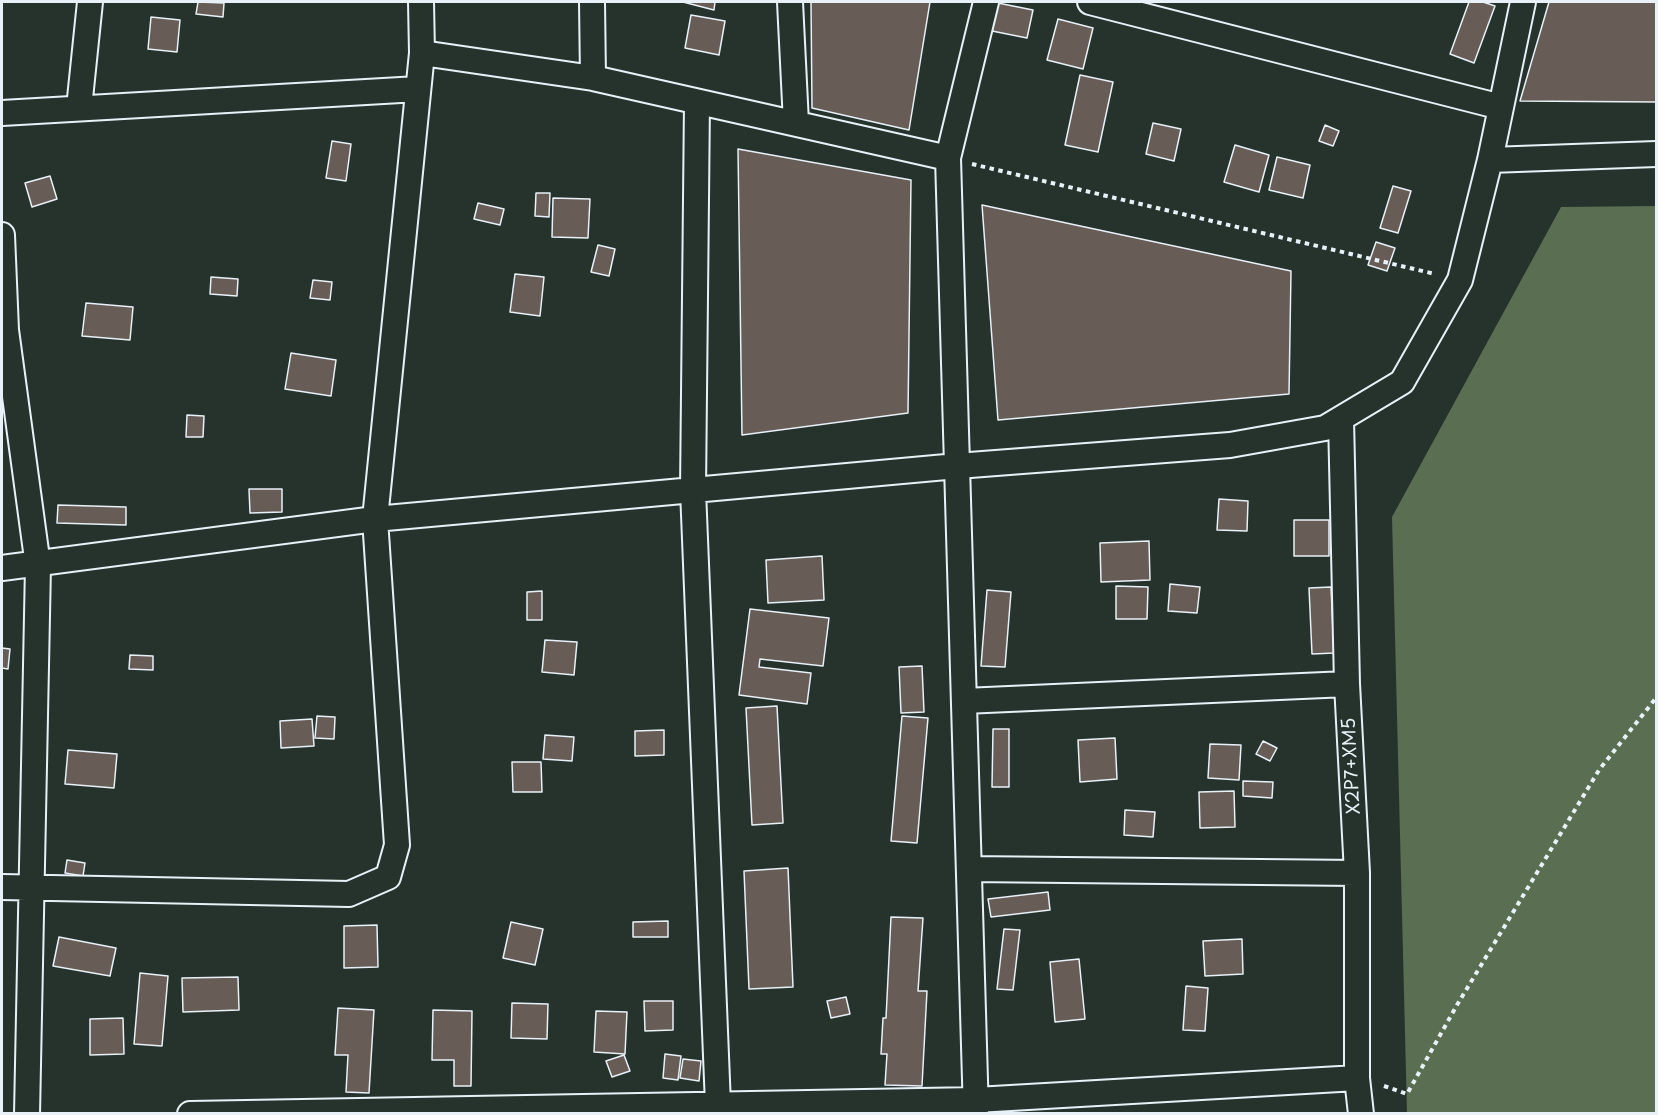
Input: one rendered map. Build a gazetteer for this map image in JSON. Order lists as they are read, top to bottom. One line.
{"streets":{"street":["X2P7+XM5"]}}
